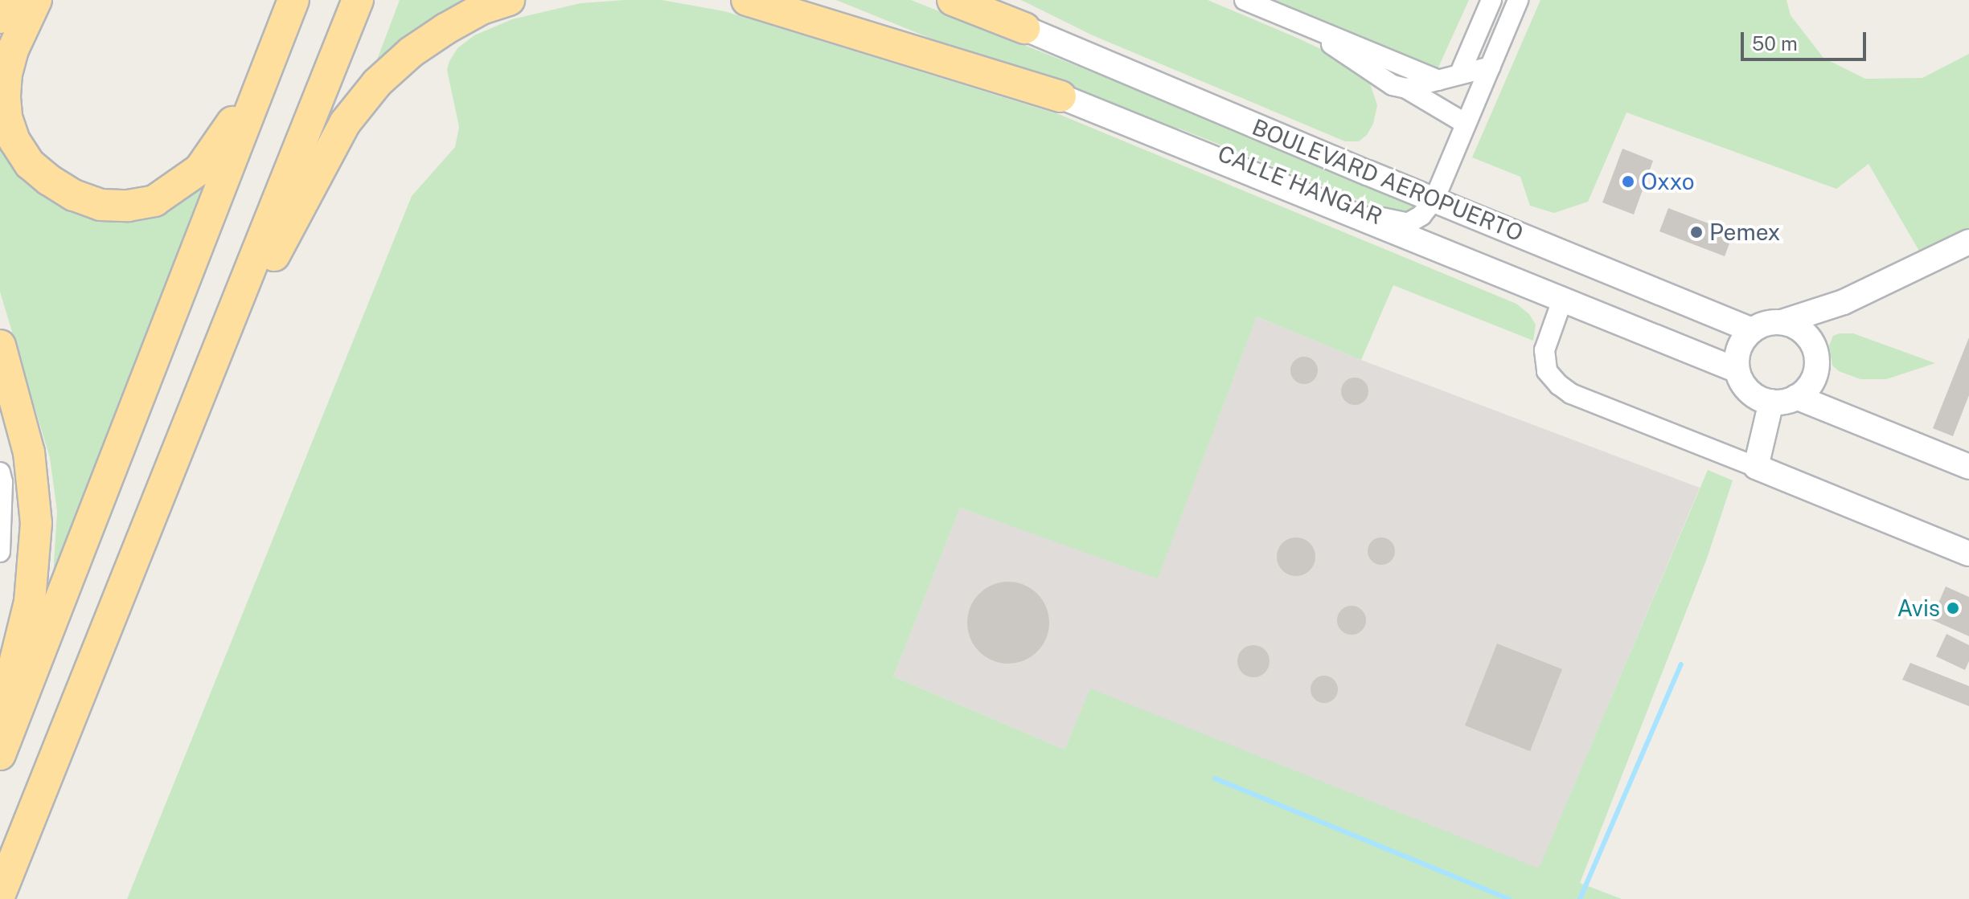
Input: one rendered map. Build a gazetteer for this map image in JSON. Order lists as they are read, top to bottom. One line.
{"streets":{"street":["BOULEVARD AEROPUERTO","CALLE HANGAR"]},"crossings":[["BOULEVARD AEROPUERTO","CALLE HANGAR"]],"places":["Oxxo","Pemex","Avis"],"scale_bar":"50 m"}
